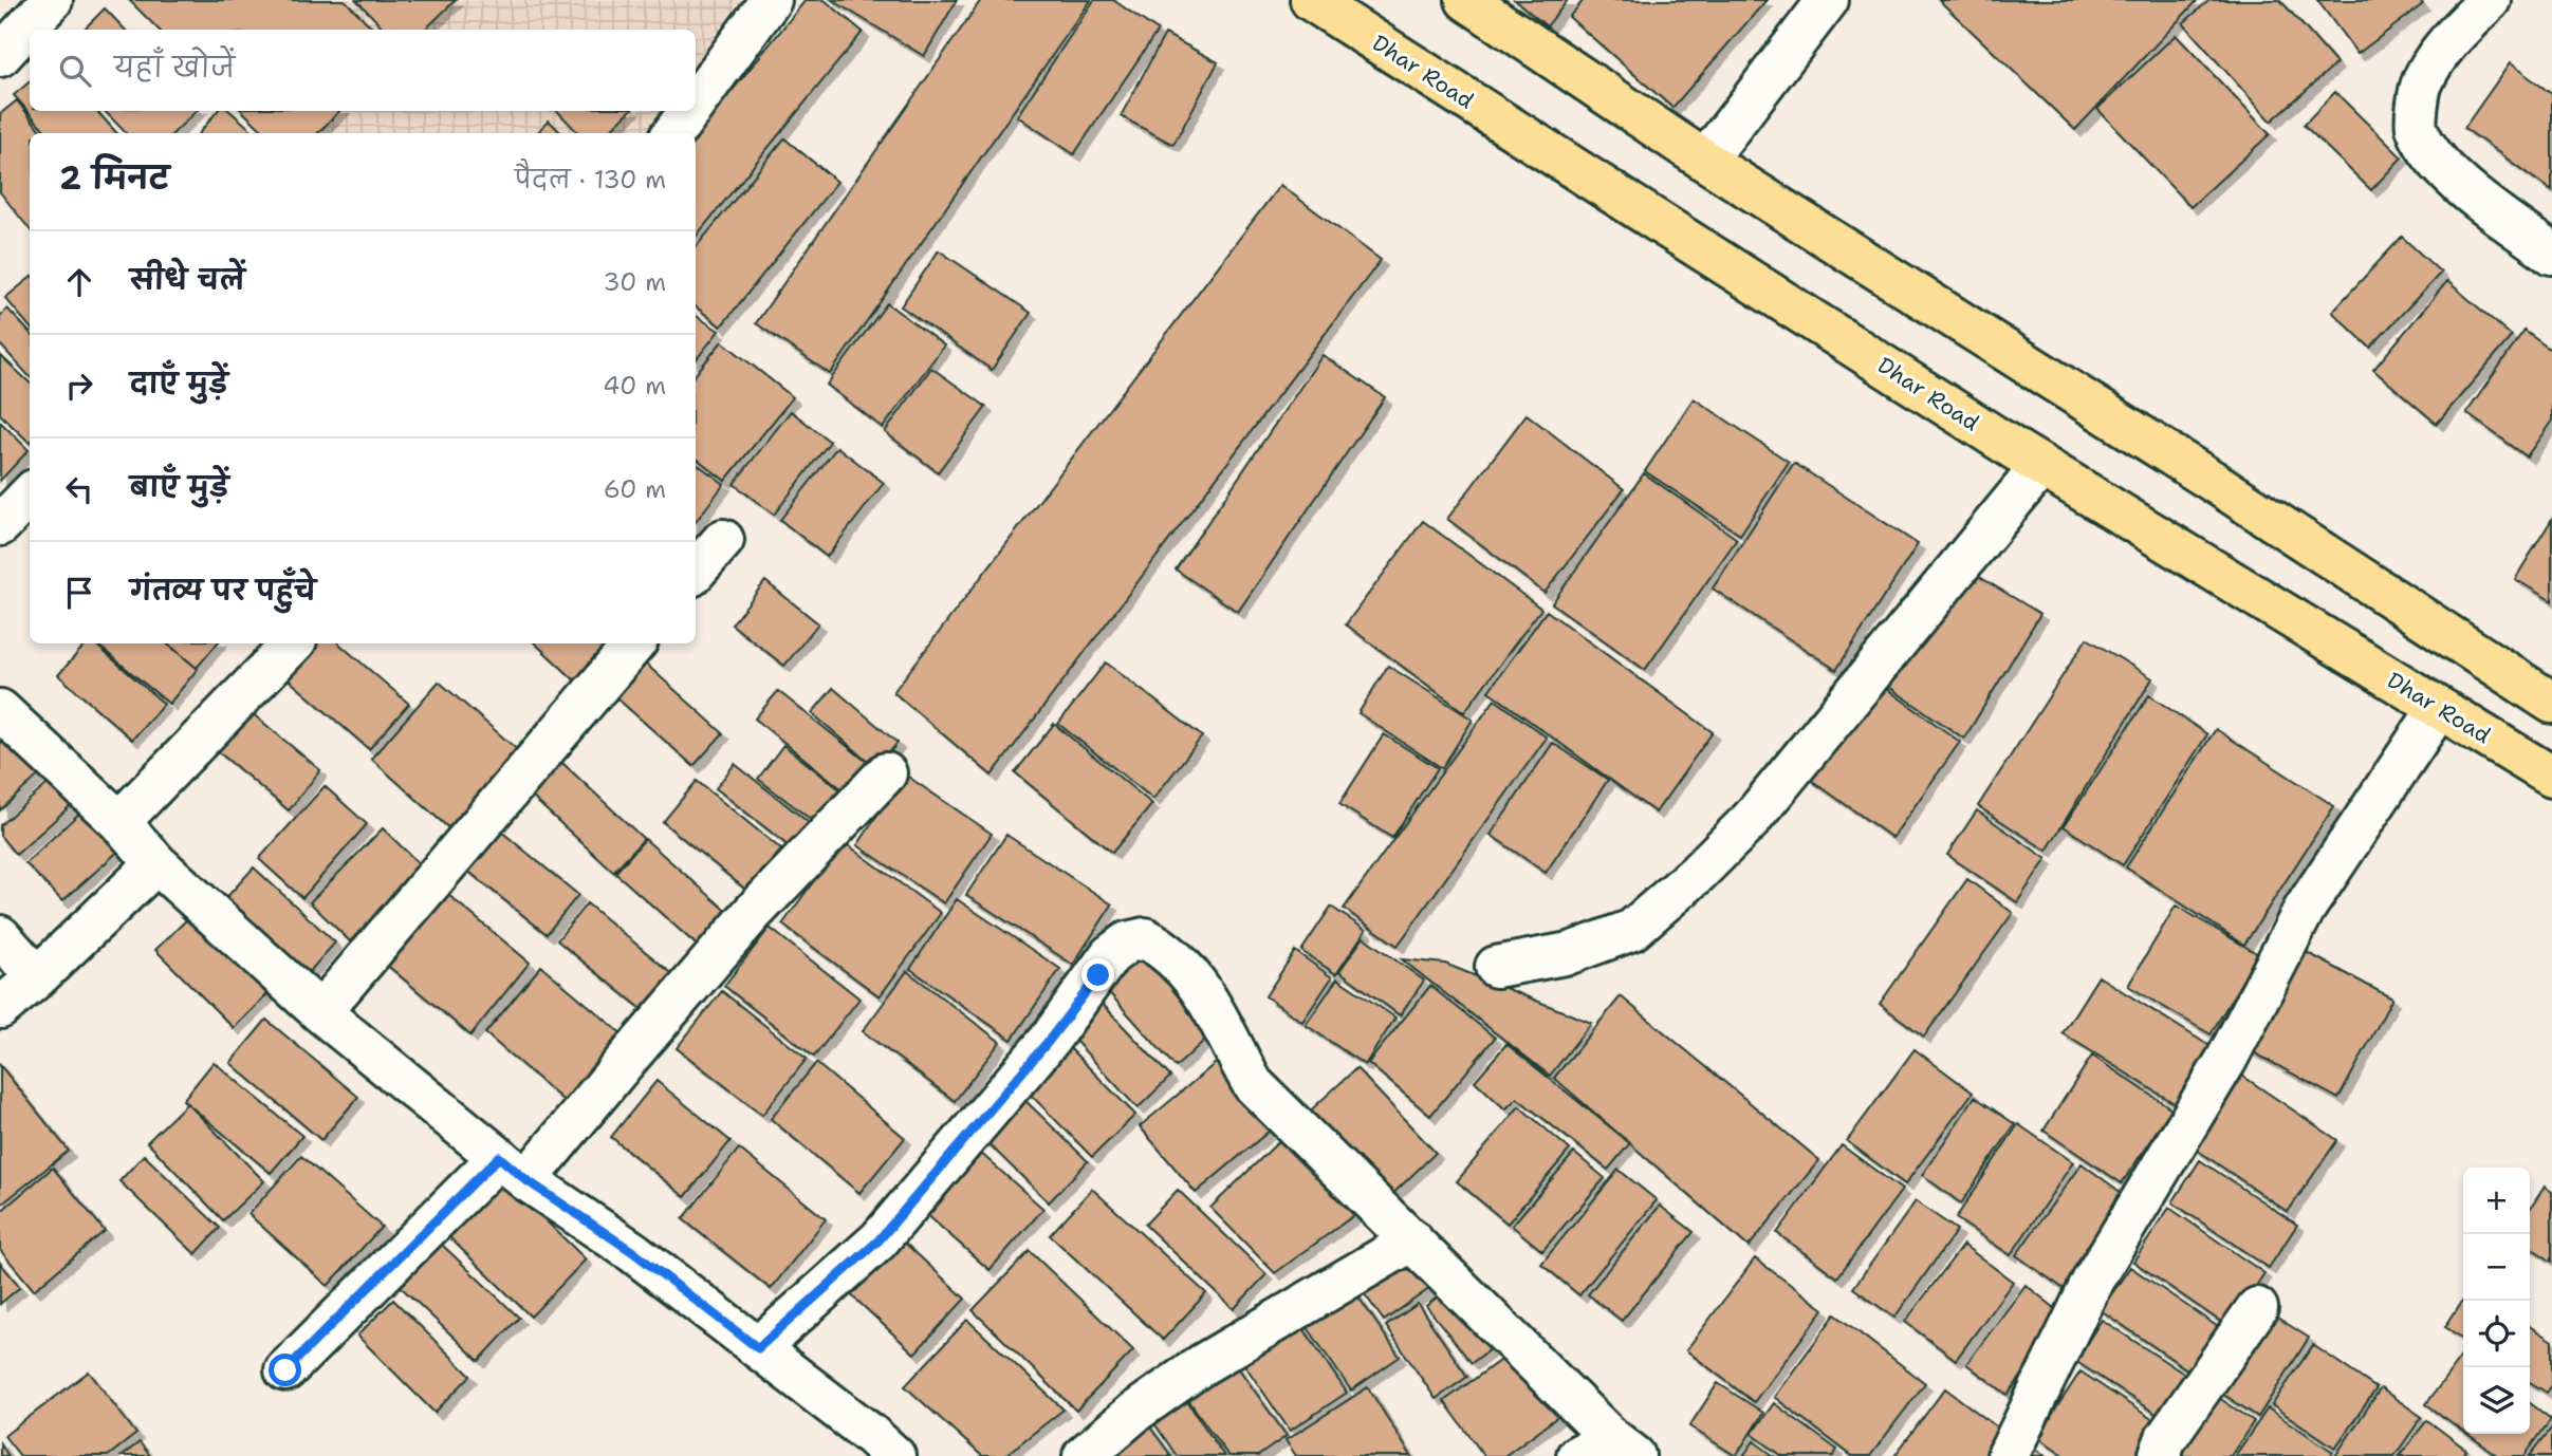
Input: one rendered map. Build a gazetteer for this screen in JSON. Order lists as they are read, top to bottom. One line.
{"streets":{"main road":["Dhar Road"]},"page":{"search":"यहाँ खोजें","heading":["2 मिनट","पैदल · 130 m"],"list":[["सीधे चलें","30 m"],["दाएँ मुड़ें","40 m"],["बाएँ मुड़ें","60 m"],"गंतव्य पर पहुँचे"],"map_buttons":["+","−"]}}
